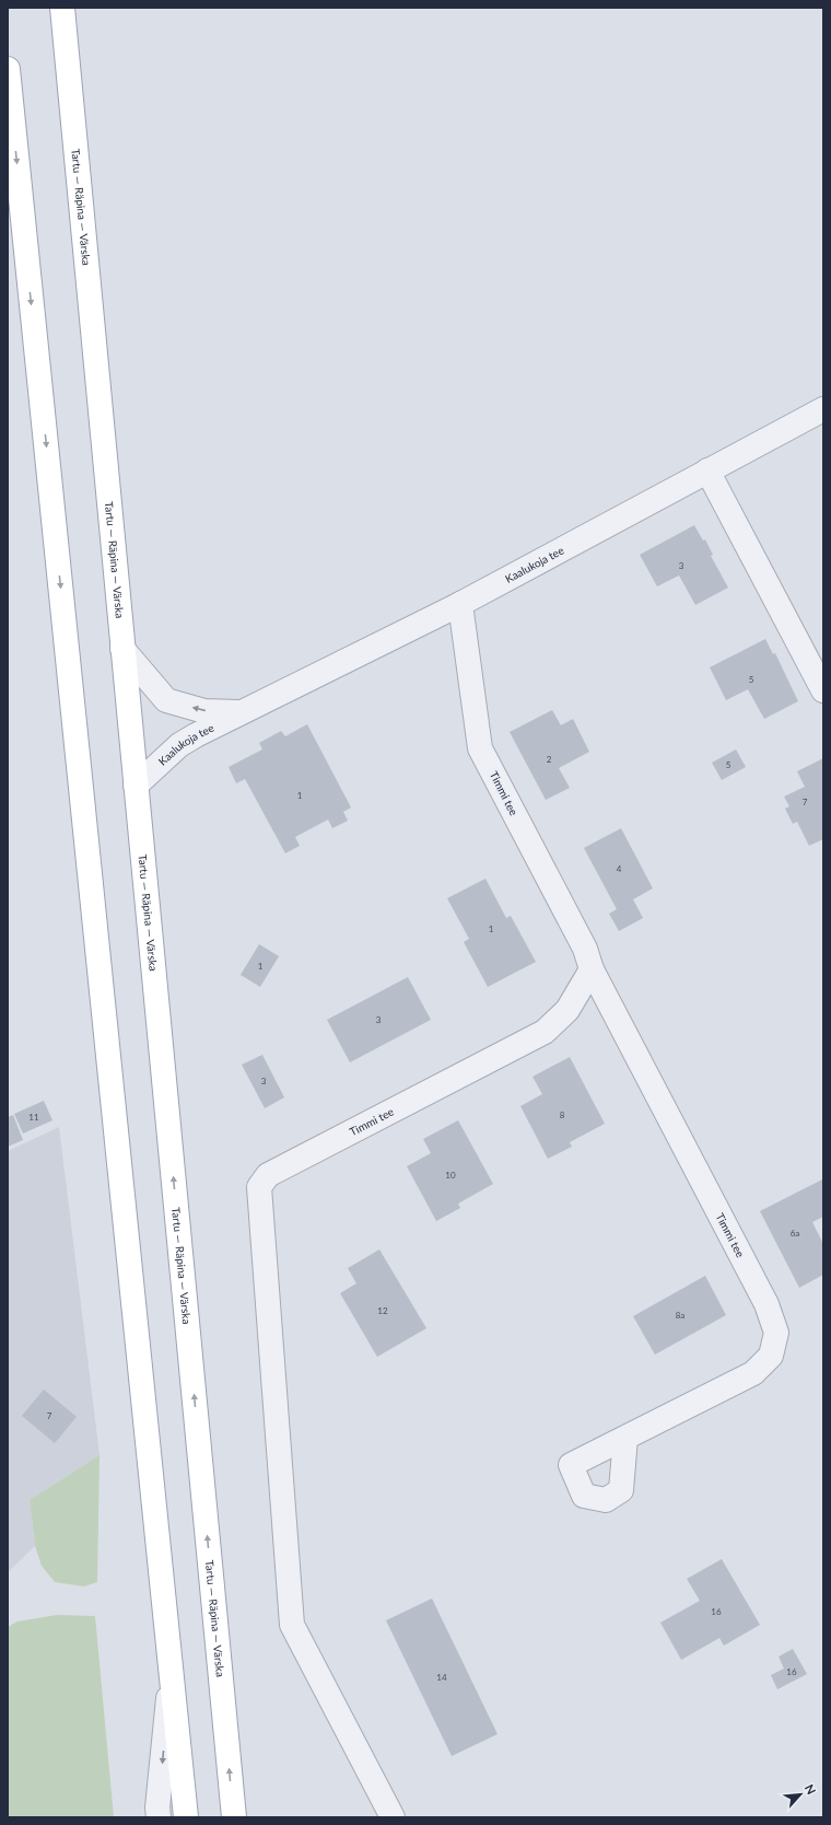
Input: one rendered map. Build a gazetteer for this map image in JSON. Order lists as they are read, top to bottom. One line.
{"streets":{"main road":["Tartu — Räpina — Värska"],"street":["Kaalukoja tee","Timmi tee"]},"crossings":[["Tartu — Räpina — Värska","Kaalukoja tee"],["Kaalukoja tee","Timmi tee"]],"house_numbers":["3","5","2","5","1","7","4","1","1","3","3","8","11","10","6a","12","8a","7","16","16","14"],"north":"top right"}
